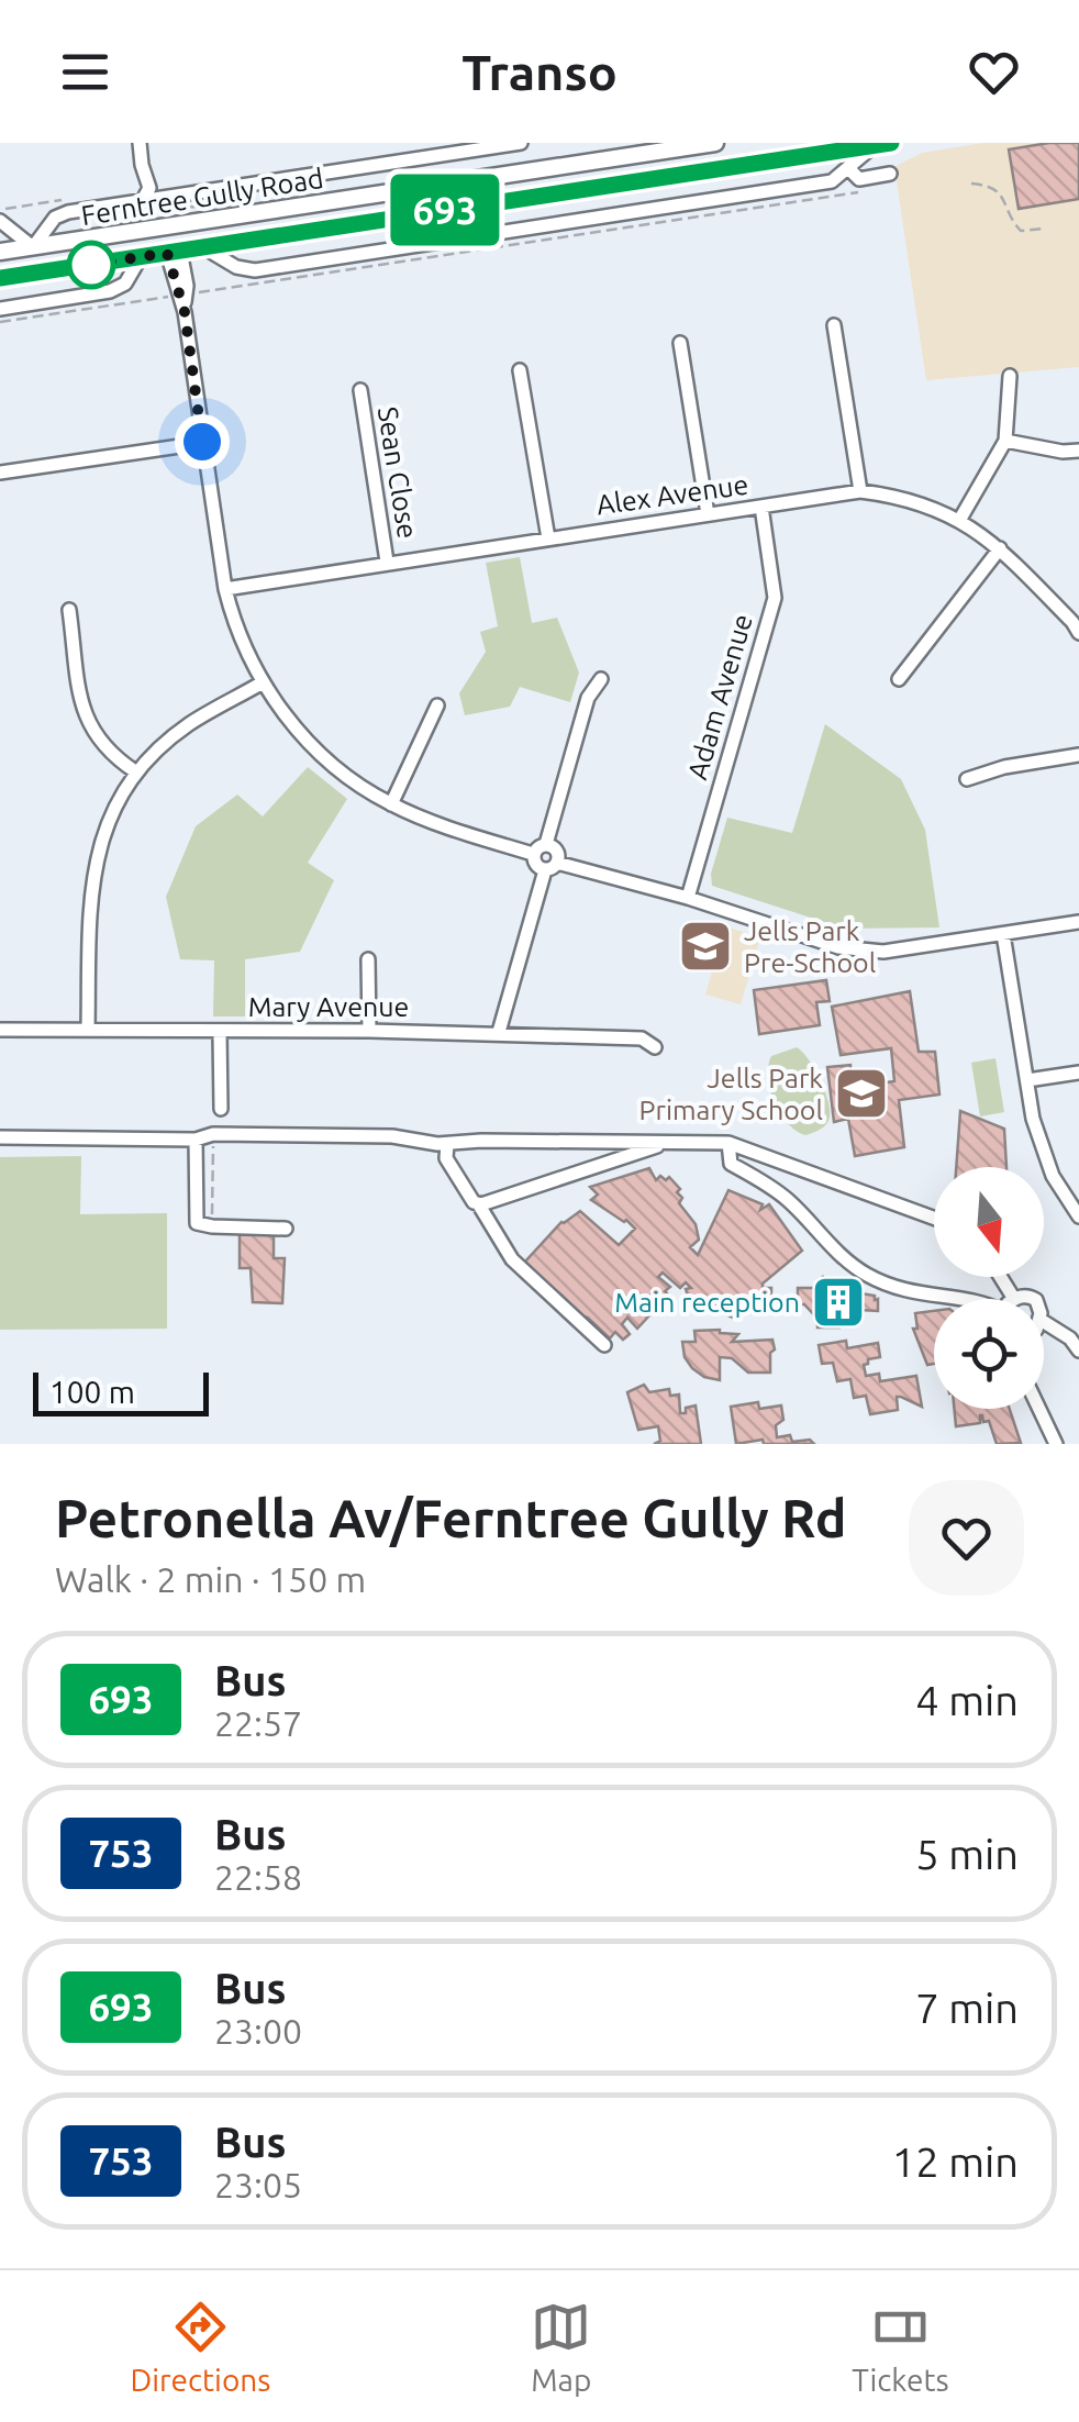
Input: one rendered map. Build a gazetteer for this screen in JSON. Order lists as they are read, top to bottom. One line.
{"streets":{"main road":["Ferntree Gully Road"],"street":["Sean Close","Alex Avenue","Adam Avenue","Mary Avenue"]},"crossings":[["Sean Close","Alex Avenue"],["Alex Avenue","Adam Avenue"]],"places":{"school or university":["Jells Park Pre-School","Jells Park Primary School"],"building":["Main reception"]},"lines":["bus line 693"],"scale_bar":"100 m","north":"bottom","page":{"header":"Transo","on_map":"693","scale":"100 m","heading":["Petronella Av/Ferntree Gully Rd","Walk · 2 min · 150 m"],"list":[{"mark":"693","name":"Bus","note":"22:57","value":"4 min"},{"mark":"753","name":"Bus","note":"22:58","value":"5 min"},{"mark":"693","name":"Bus","note":"23:00","value":"7 min"},{"mark":"753","name":"Bus","note":"23:05","value":"12 min"}],"tabs":["Directions","Map","Tickets"]}}
